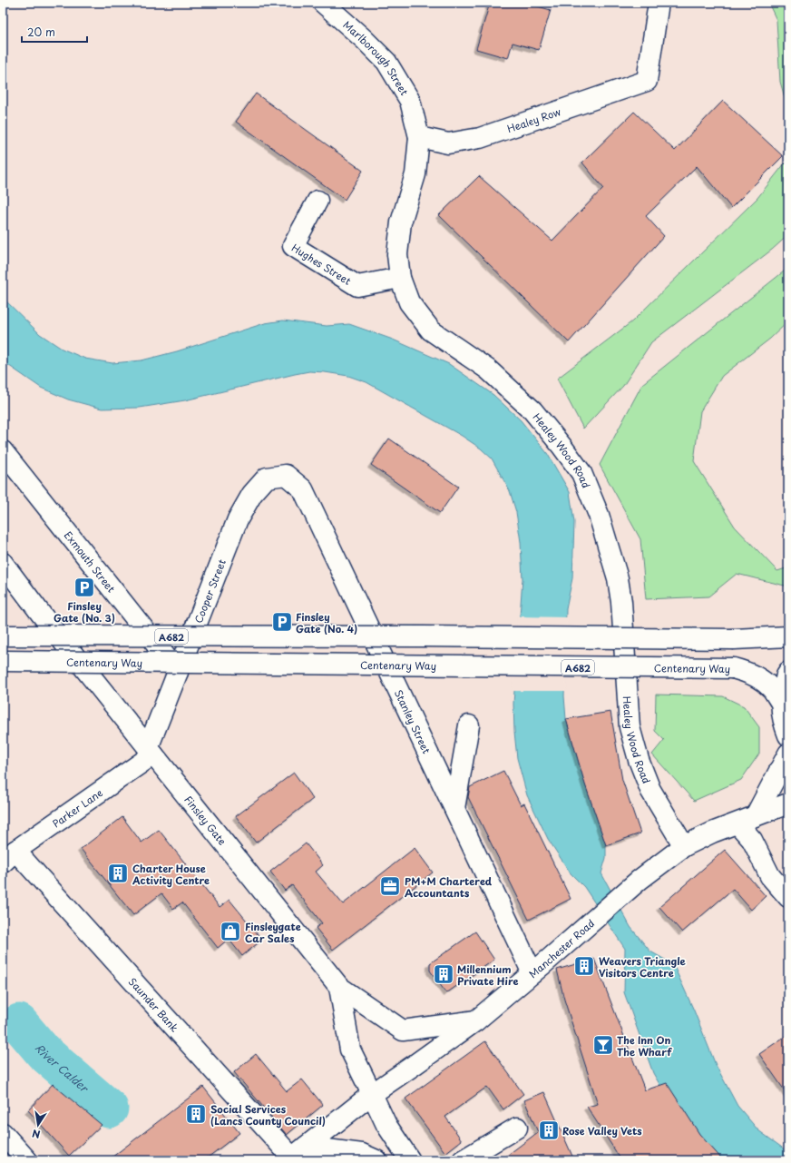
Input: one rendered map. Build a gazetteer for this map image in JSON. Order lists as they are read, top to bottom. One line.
{"streets":{"street":["Marlborough Street","Healey Row","Hughes Street","Healey Wood Road","Exmouth Street","Cooper Street","A682","Centenary Way","Stanley Street","Parker Lane","Finsley Gate","Manchester Road","Saunder Bank"]},"crossings":[["Marlborough Street","Healey Wood Road"],["Healey Row","Healey Wood Road"],["Hughes Street","Healey Wood Road"],["Healey Wood Road","Manchester Road"],["Exmouth Street","Cooper Street"],["Cooper Street","Stanley Street"],["Cooper Street","Parker Lane"],["Cooper Street","Finsley Gate"],["Stanley Street","Manchester Road"],["Parker Lane","Finsley Gate"],["Parker Lane","Saunder Bank"],["Finsley Gate","Manchester Road"],["Manchester Road","Saunder Bank"]],"water":["River Calder"],"places":{"parking":["Finsley Gate (No. 3)","Finsley Gate (No. 4)"],"building":["Charter House Activity Centre","Weavers Triangle Visitors Centre","Millennium Private Hire","Social Services (Lancs County Council)","Rose Valley Vets"],"office":["PM+M Chartered Accountants"],"shop":["Finsleygate Car Sales"],"bar":["The Inn On The Wharf"]},"scale_bar":"20 m","north":"bottom"}
